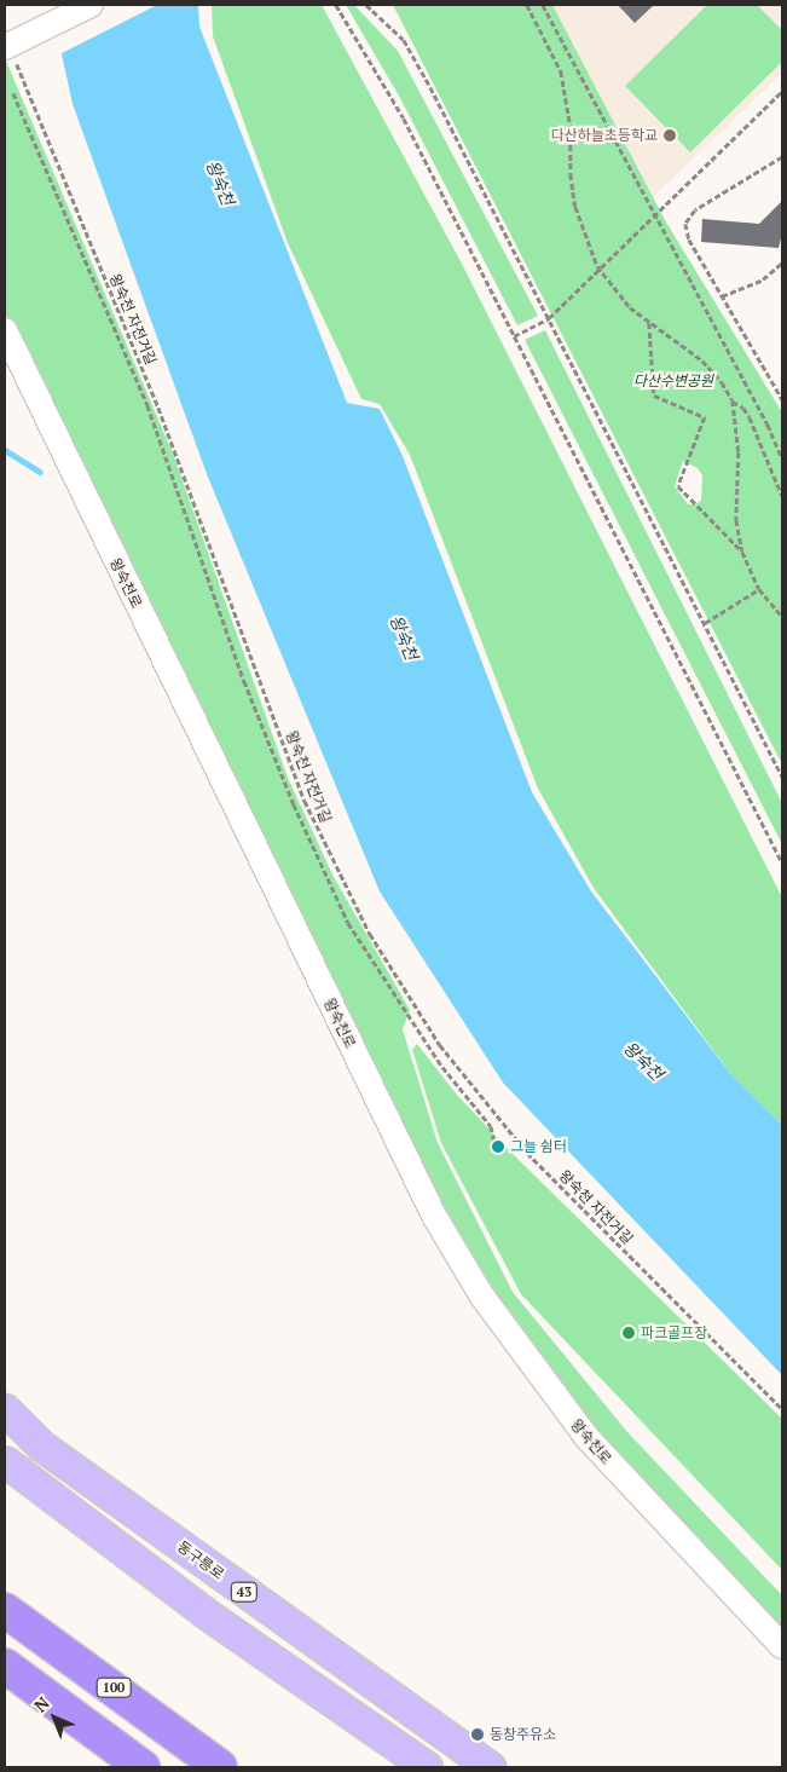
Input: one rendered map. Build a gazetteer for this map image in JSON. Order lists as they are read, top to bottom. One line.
{"streets":{"highway":["100"],"main road":["동구릉로","43"],"street":["왕숙천로"],"path":["왕숙천 자전거길"]},"water":["왕숙천"],"parks":["다산수변공원"],"places":["다산하늘초등학교","그늘 쉼터","파크골프장","동창주유소"],"north":"top left"}
